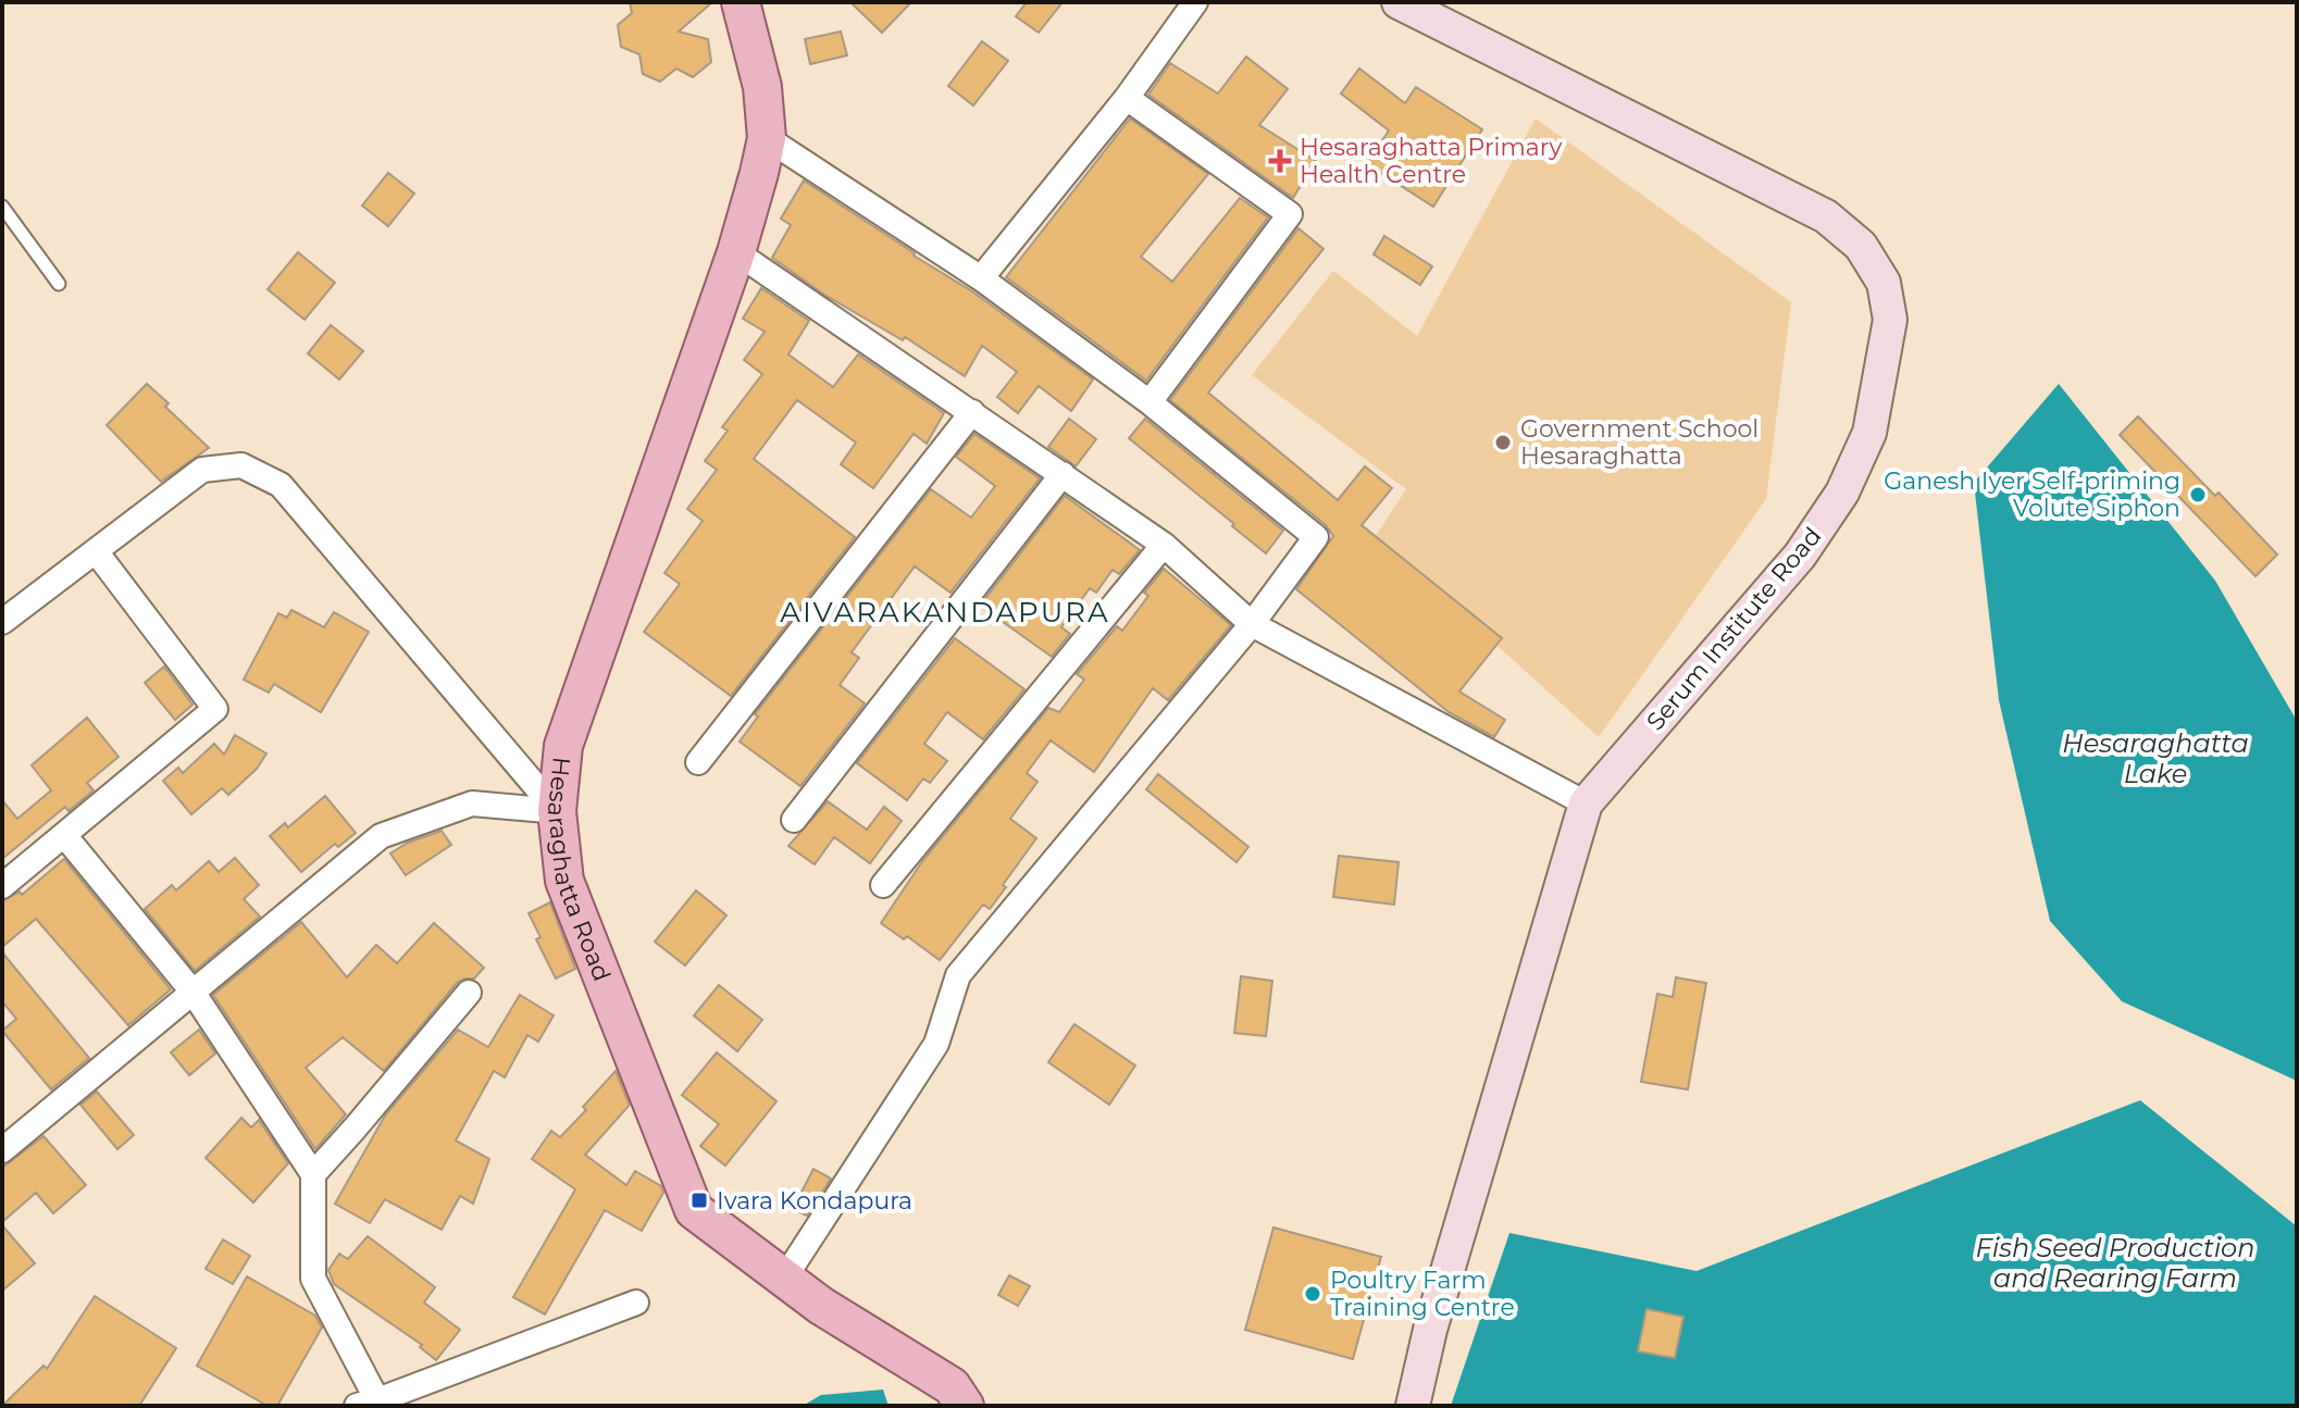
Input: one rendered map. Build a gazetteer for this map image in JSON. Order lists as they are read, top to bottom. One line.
{"streets":{"main road":["Serum Institute Road","Hesaraghatta Road"]},"districts":["AIVARAKANDAPURA"],"water":["Hesaraghatta Lake","Fish Seed Production and Rearing Farm"],"places":{"health":["Hesaraghatta Primary Health Centre"],"other":["Government School Hesaraghatta","Ganesh Iyer Self-priming Volute Siphon","Poultry Farm Training Centre"],"transit":["Ivara Kondapura"]}}
